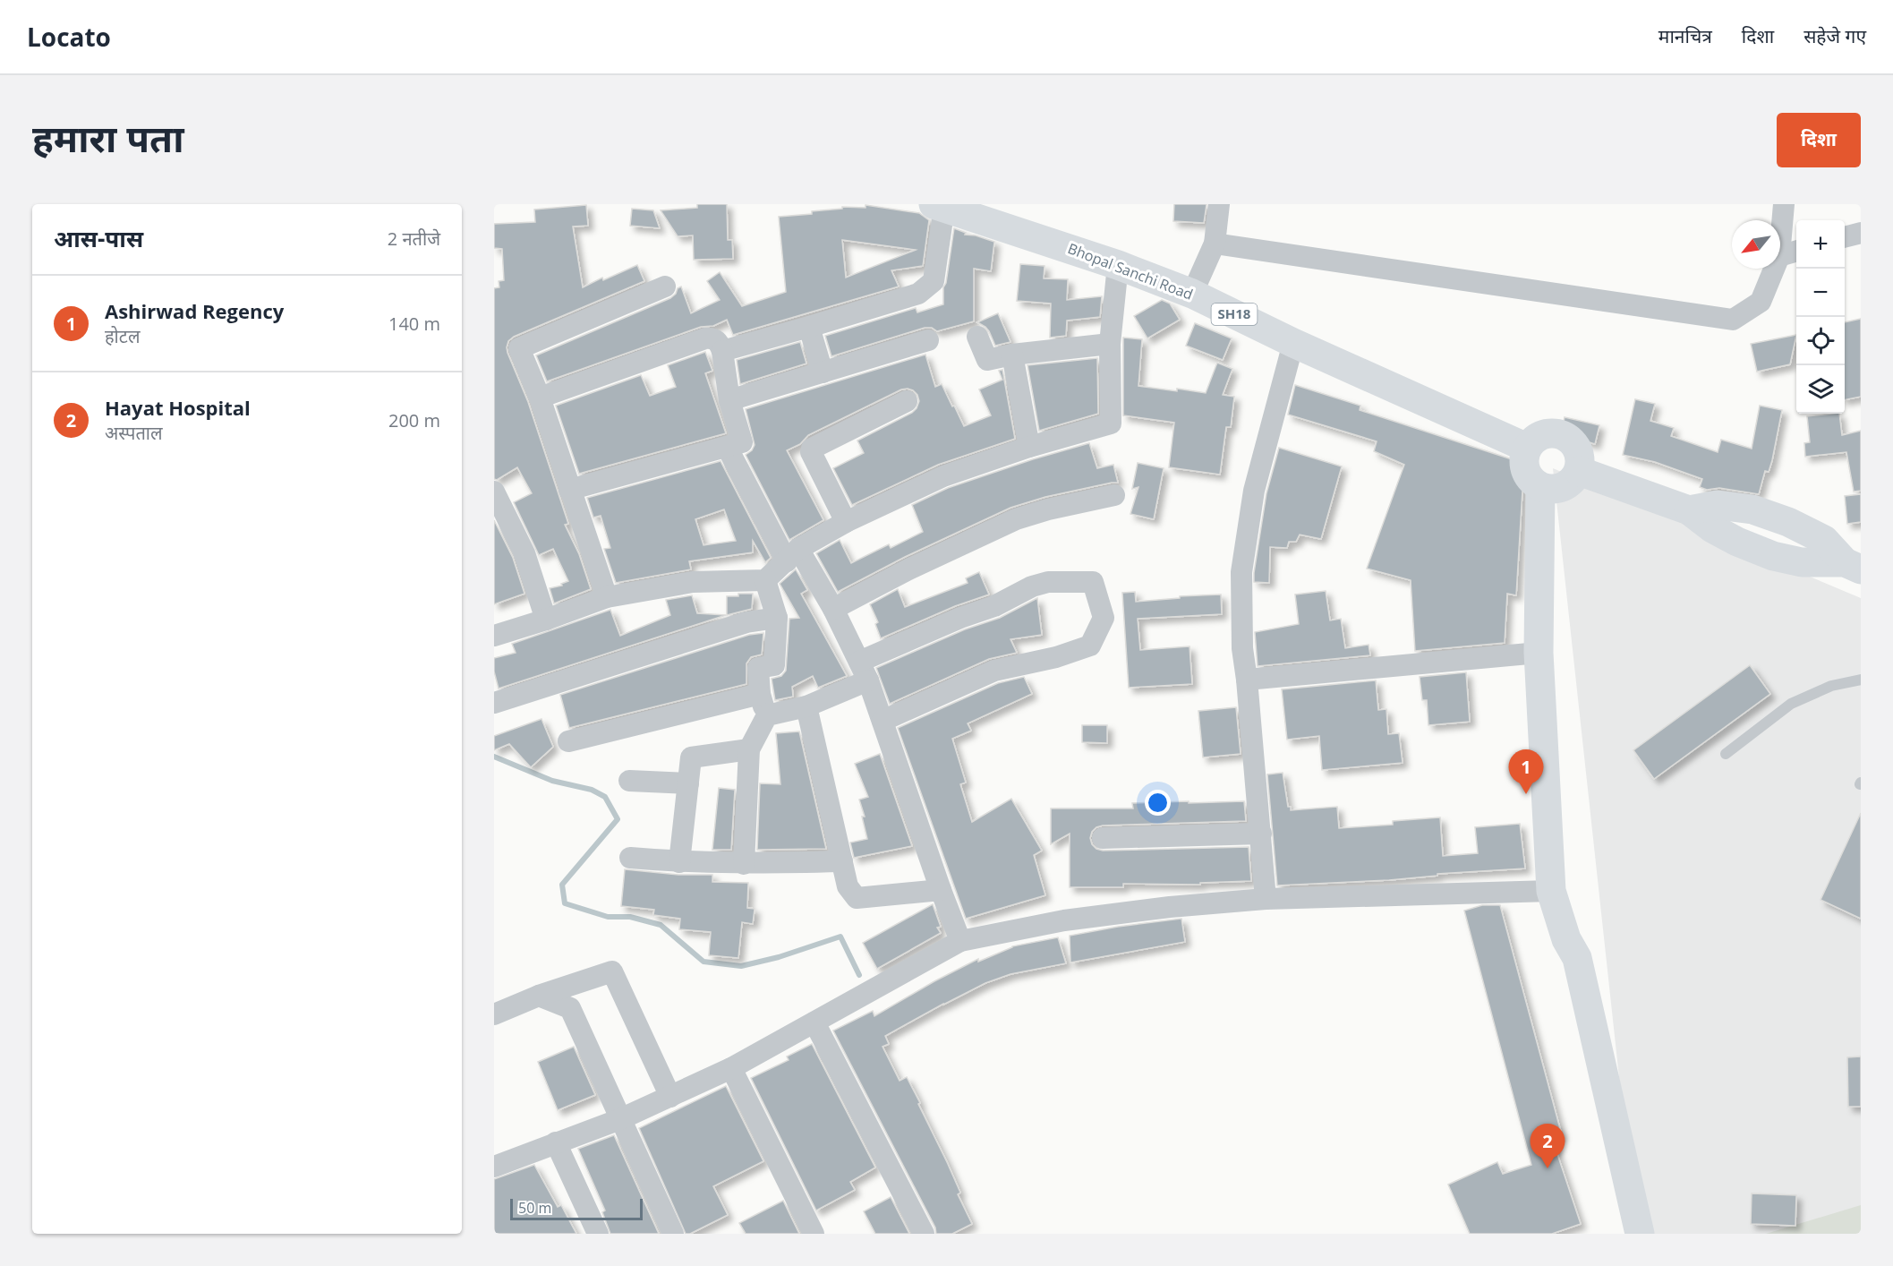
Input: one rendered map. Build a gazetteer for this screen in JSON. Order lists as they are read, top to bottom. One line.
{"streets":{"main road":["Bhopal Sanchi Road","SH18"]},"scale_bar":"50 m","north":"bottom left","page":{"header":"Locato","nav":["मानचित्र","दिशा","सहेजे गए"],"title":"हमारा पता","buttons":"दिशा","heading":["आस-पास","2 नतीजे"],"map_buttons":["+","−"],"list":[{"mark":"1","name":"Ashirwad Regency","note":"होटल","value":"140 m"},{"mark":"2","name":"Hayat Hospital","note":"अस्पताल","value":"200 m"}],"pins":["1","2"],"scale":"50 m"}}
